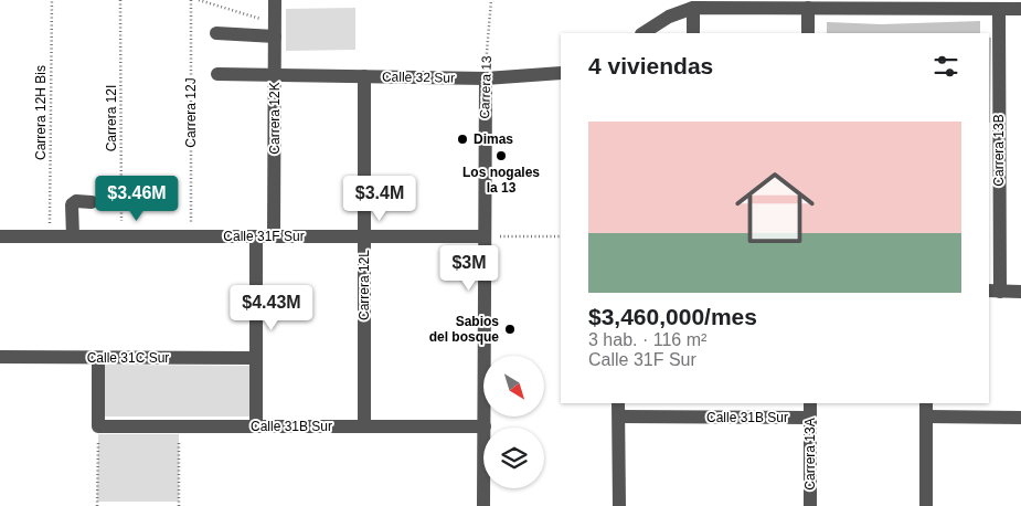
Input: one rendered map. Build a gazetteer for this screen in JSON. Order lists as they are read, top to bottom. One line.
{"streets":{"street":["Calle 32 Sur","Carrera 13","Carrera 12K","Carrera 13B","Calle 31F Sur","Carrera 12L","Calle 31C Sur","Calle 31B Sur","Carrera 13A"],"path":["Carrera 12H Bis","Carrera 12J","Carrera 12I"]},"crossings":[["Calle 32 Sur","Carrera 13"],["Calle 32 Sur","Carrera 12K"],["Calle 32 Sur","Carrera 12L"],["Carrera 13","Calle 31F Sur"],["Carrera 13","Calle 31B Sur"],["Carrera 12I","Calle 31F Sur"],["Carrera 12K","Calle 31F Sur"],["Calle 31F Sur","Carrera 12L"],["Carrera 12L","Calle 31B Sur"],["Calle 31B Sur","Carrera 13A"]],"places":["Dimas","Los nogales la 13","Sabios del bosque"],"north":"bottom right","page":{"heading":"4 viviendas","list":[{"name":"$3,460,000/mes","note":"3 hab. · 116 m² · Calle 31F Sur"}],"price":["$3.46M","$3.4M","$3M","$4.43M"]}}
